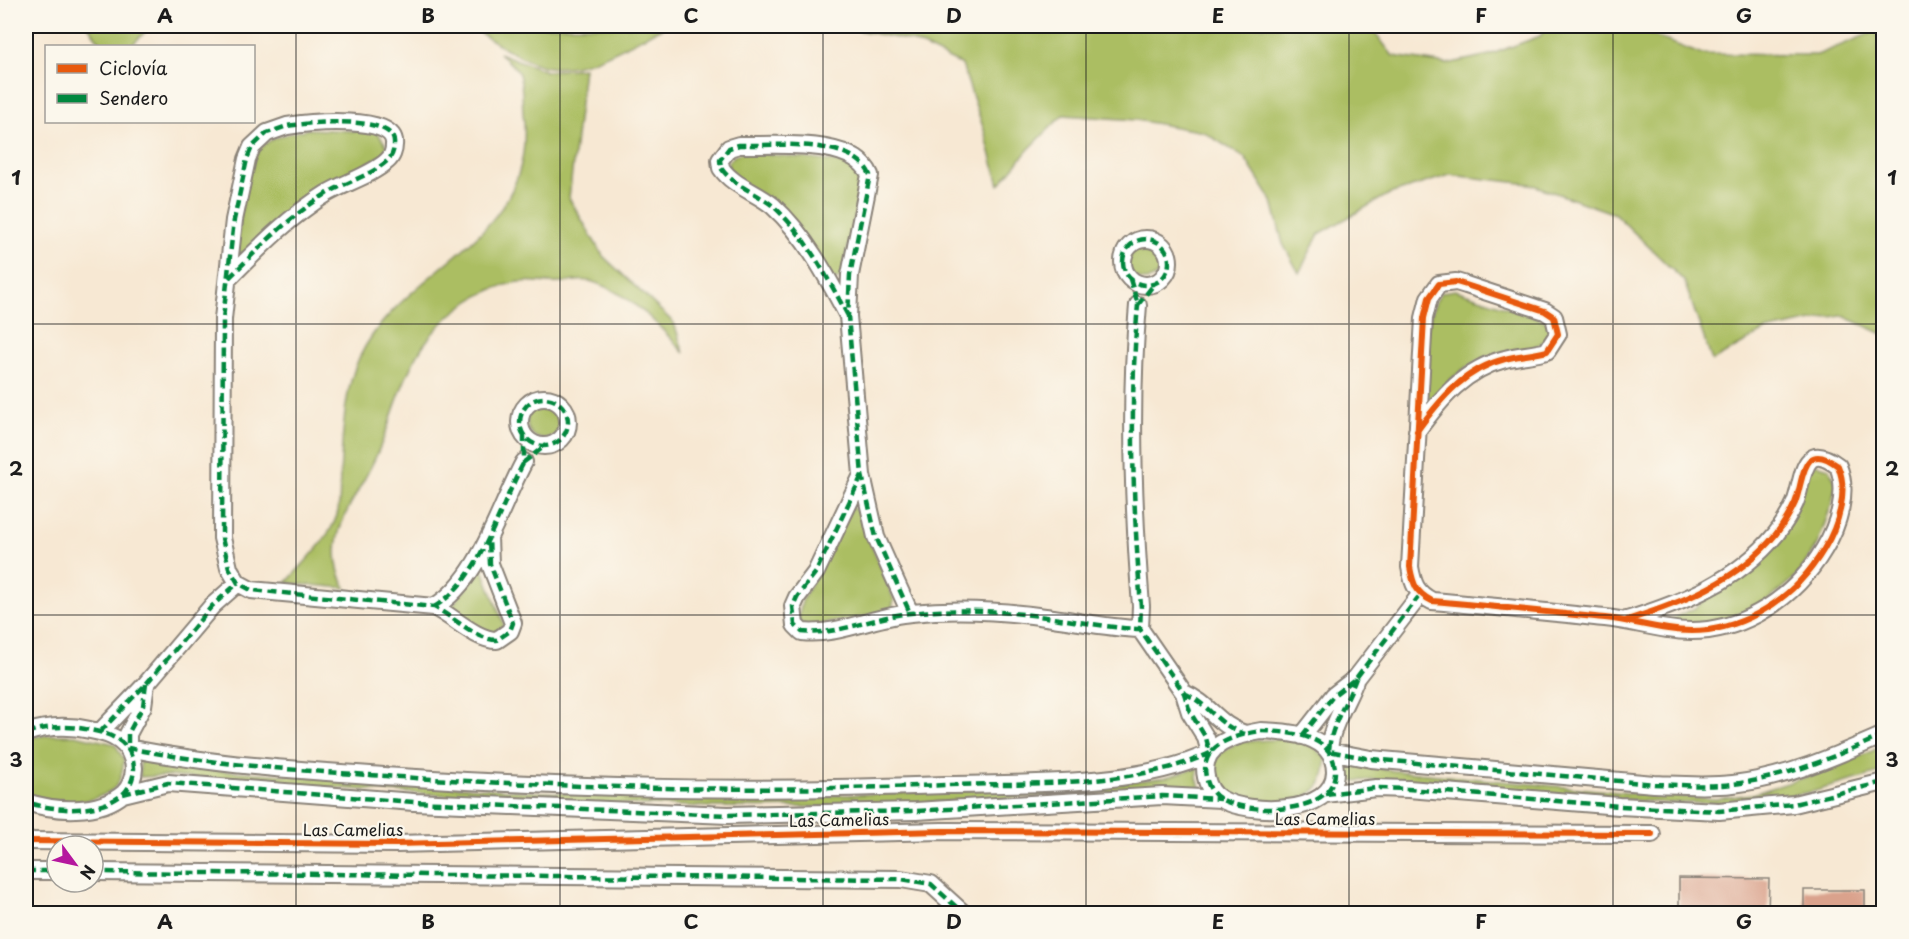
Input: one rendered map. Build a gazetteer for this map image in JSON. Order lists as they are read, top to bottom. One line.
{"streets":{"street":["Las Camelias"]},"legend":["Ciclovía","Sendero"],"north":"bottom right","grid":{"columns":["A","B","C","D","E","F","G"],"rows":["1","2","3"]}}
